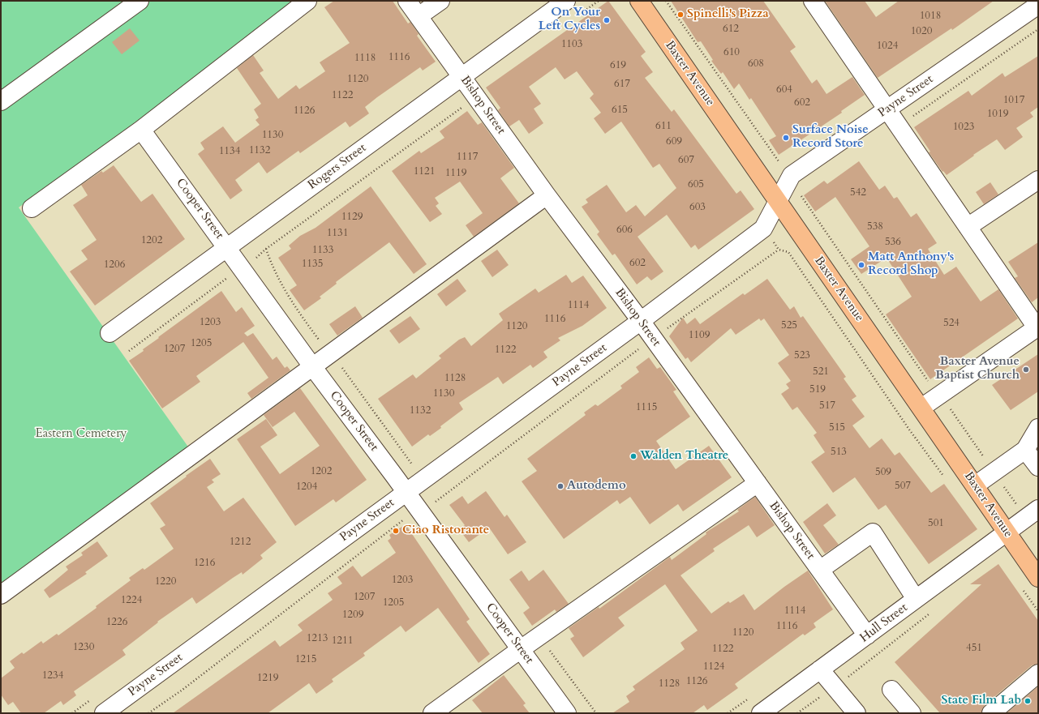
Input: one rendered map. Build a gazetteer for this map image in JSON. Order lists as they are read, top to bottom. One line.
{"streets":{"main road":["Baxter Avenue"],"street":["Payne Street","Bishop Street","Rogers Street","Cooper Street","Hull Street"]},"crossings":[["Baxter Avenue","Payne Street"],["Baxter Avenue","Hull Street"],["Payne Street","Bishop Street"],["Payne Street","Cooper Street"],["Bishop Street","Rogers Street"],["Bishop Street","Hull Street"],["Rogers Street","Cooper Street"]],"parks":["Eastern Cemetery"],"places":["Spinelli's Pizza","On Your Left Cycles","Surface Noise Record Store","Matt Anthony's Record Shop","Baxter Avenue Baptist Church","Walden Theatre","Autodemo","Ciao Ristorante","State Film Lab"],"house_numbers":["1018","612","1020","1103","1024","610","1116","1118","608","619","1120","617","604","1122","1017","602","615","1126","1019","611","1023","1130","609","1132","1134","1117","607","1121","1119","605","542","603","1129","538","606","1131","1202","536","1133","602","1135","1206","1114","1116","1203","524","525","1120","1109","1205","1207","1122","523","521","1128","519","1130","517","1115","1132","515","513","1202","509","507","1204","501","1212","1216","1203","1220","1207","1224","1205","1114","1209","1226","1116","1120","1213","1211","1230","451","1122","1215","1124","1234","1219","1126","1128"]}
